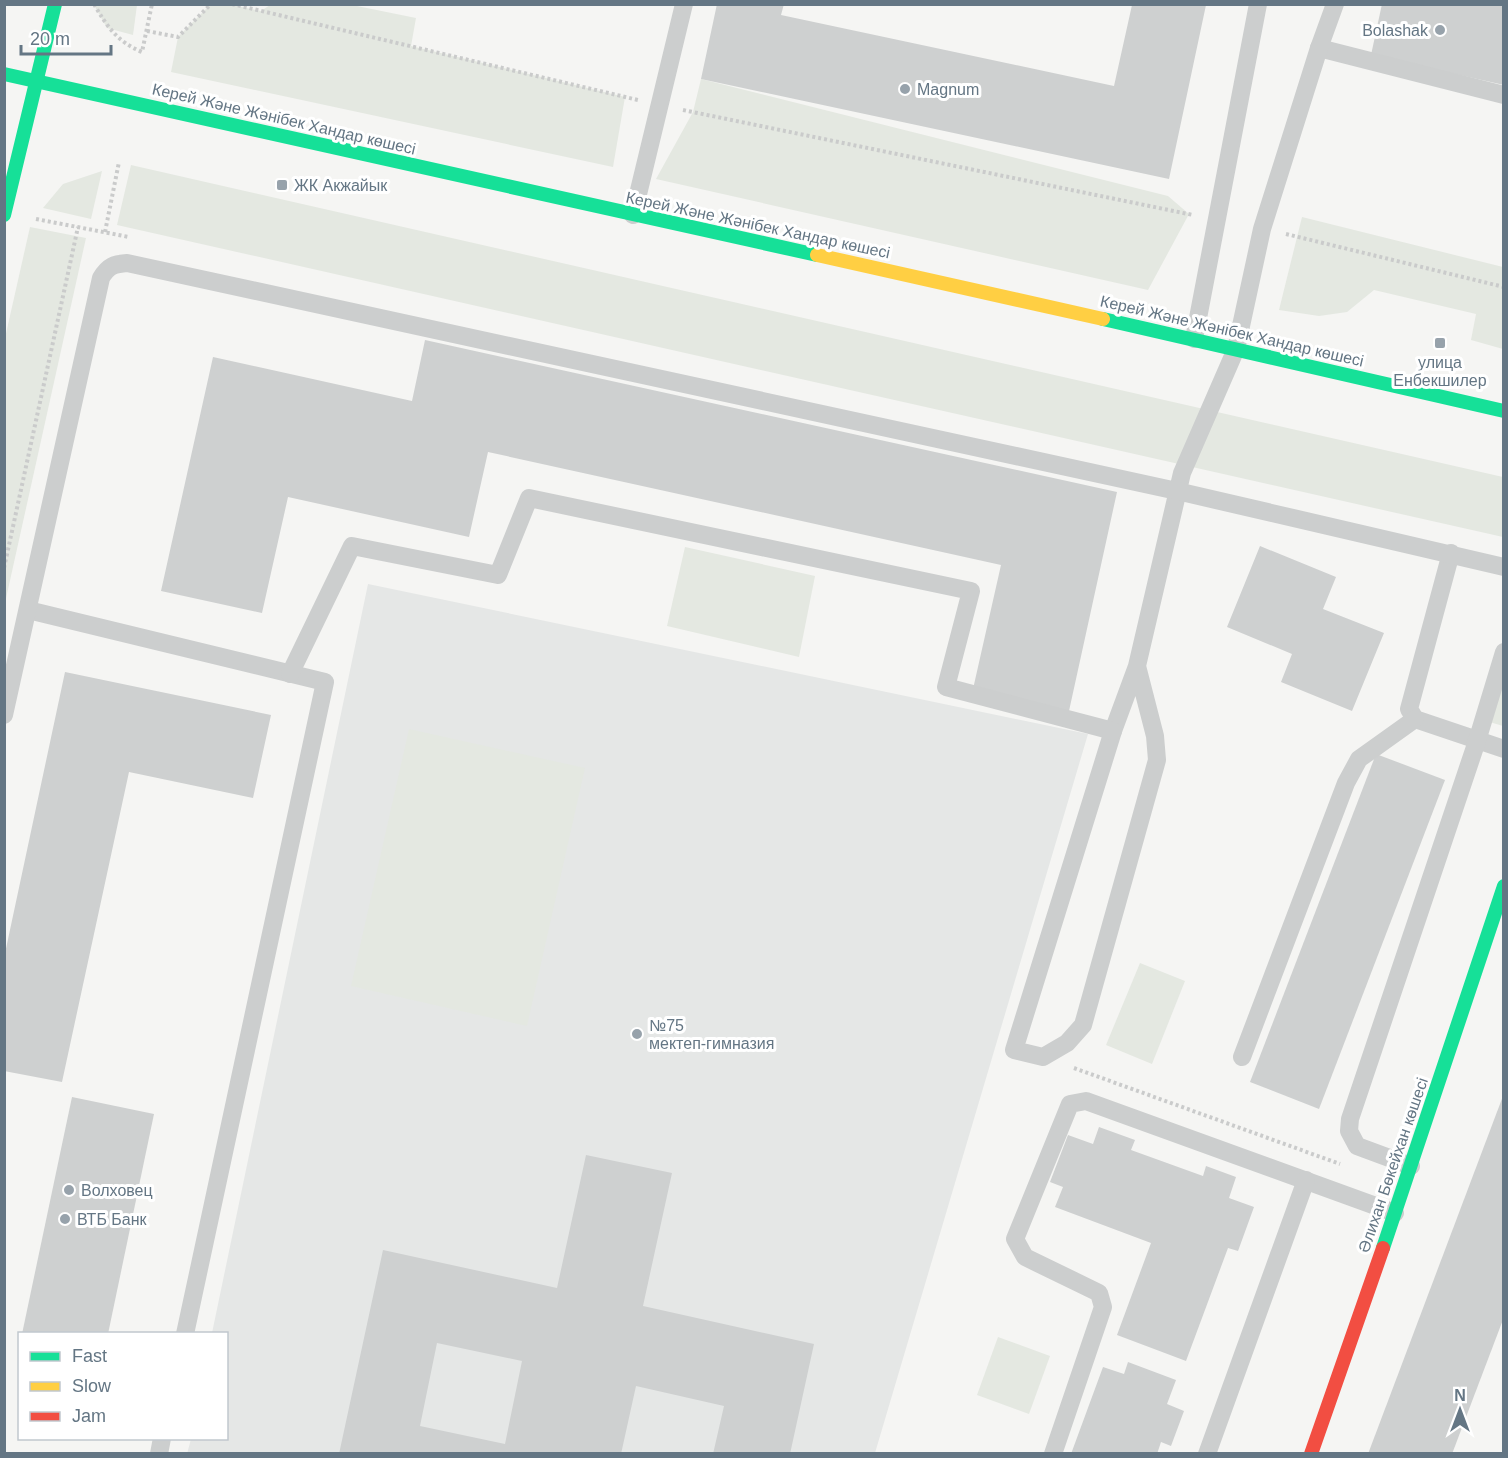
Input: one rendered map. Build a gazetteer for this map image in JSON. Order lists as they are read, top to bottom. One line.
{"streets":{"main road":["Керей Және Жәнібек Хандар көшесі","Әлихан Бөкейхан көшесі"]},"places":{"other":["Bolashak","Magnum","№75 мектеп-гимназия","Волховец","ВТБ Банк"],"transit":["ЖК Акжайык","улица Енбекшилер"]},"legend":["Fast","Slow","Jam"],"scale_bar":"20 m","north":"top"}
